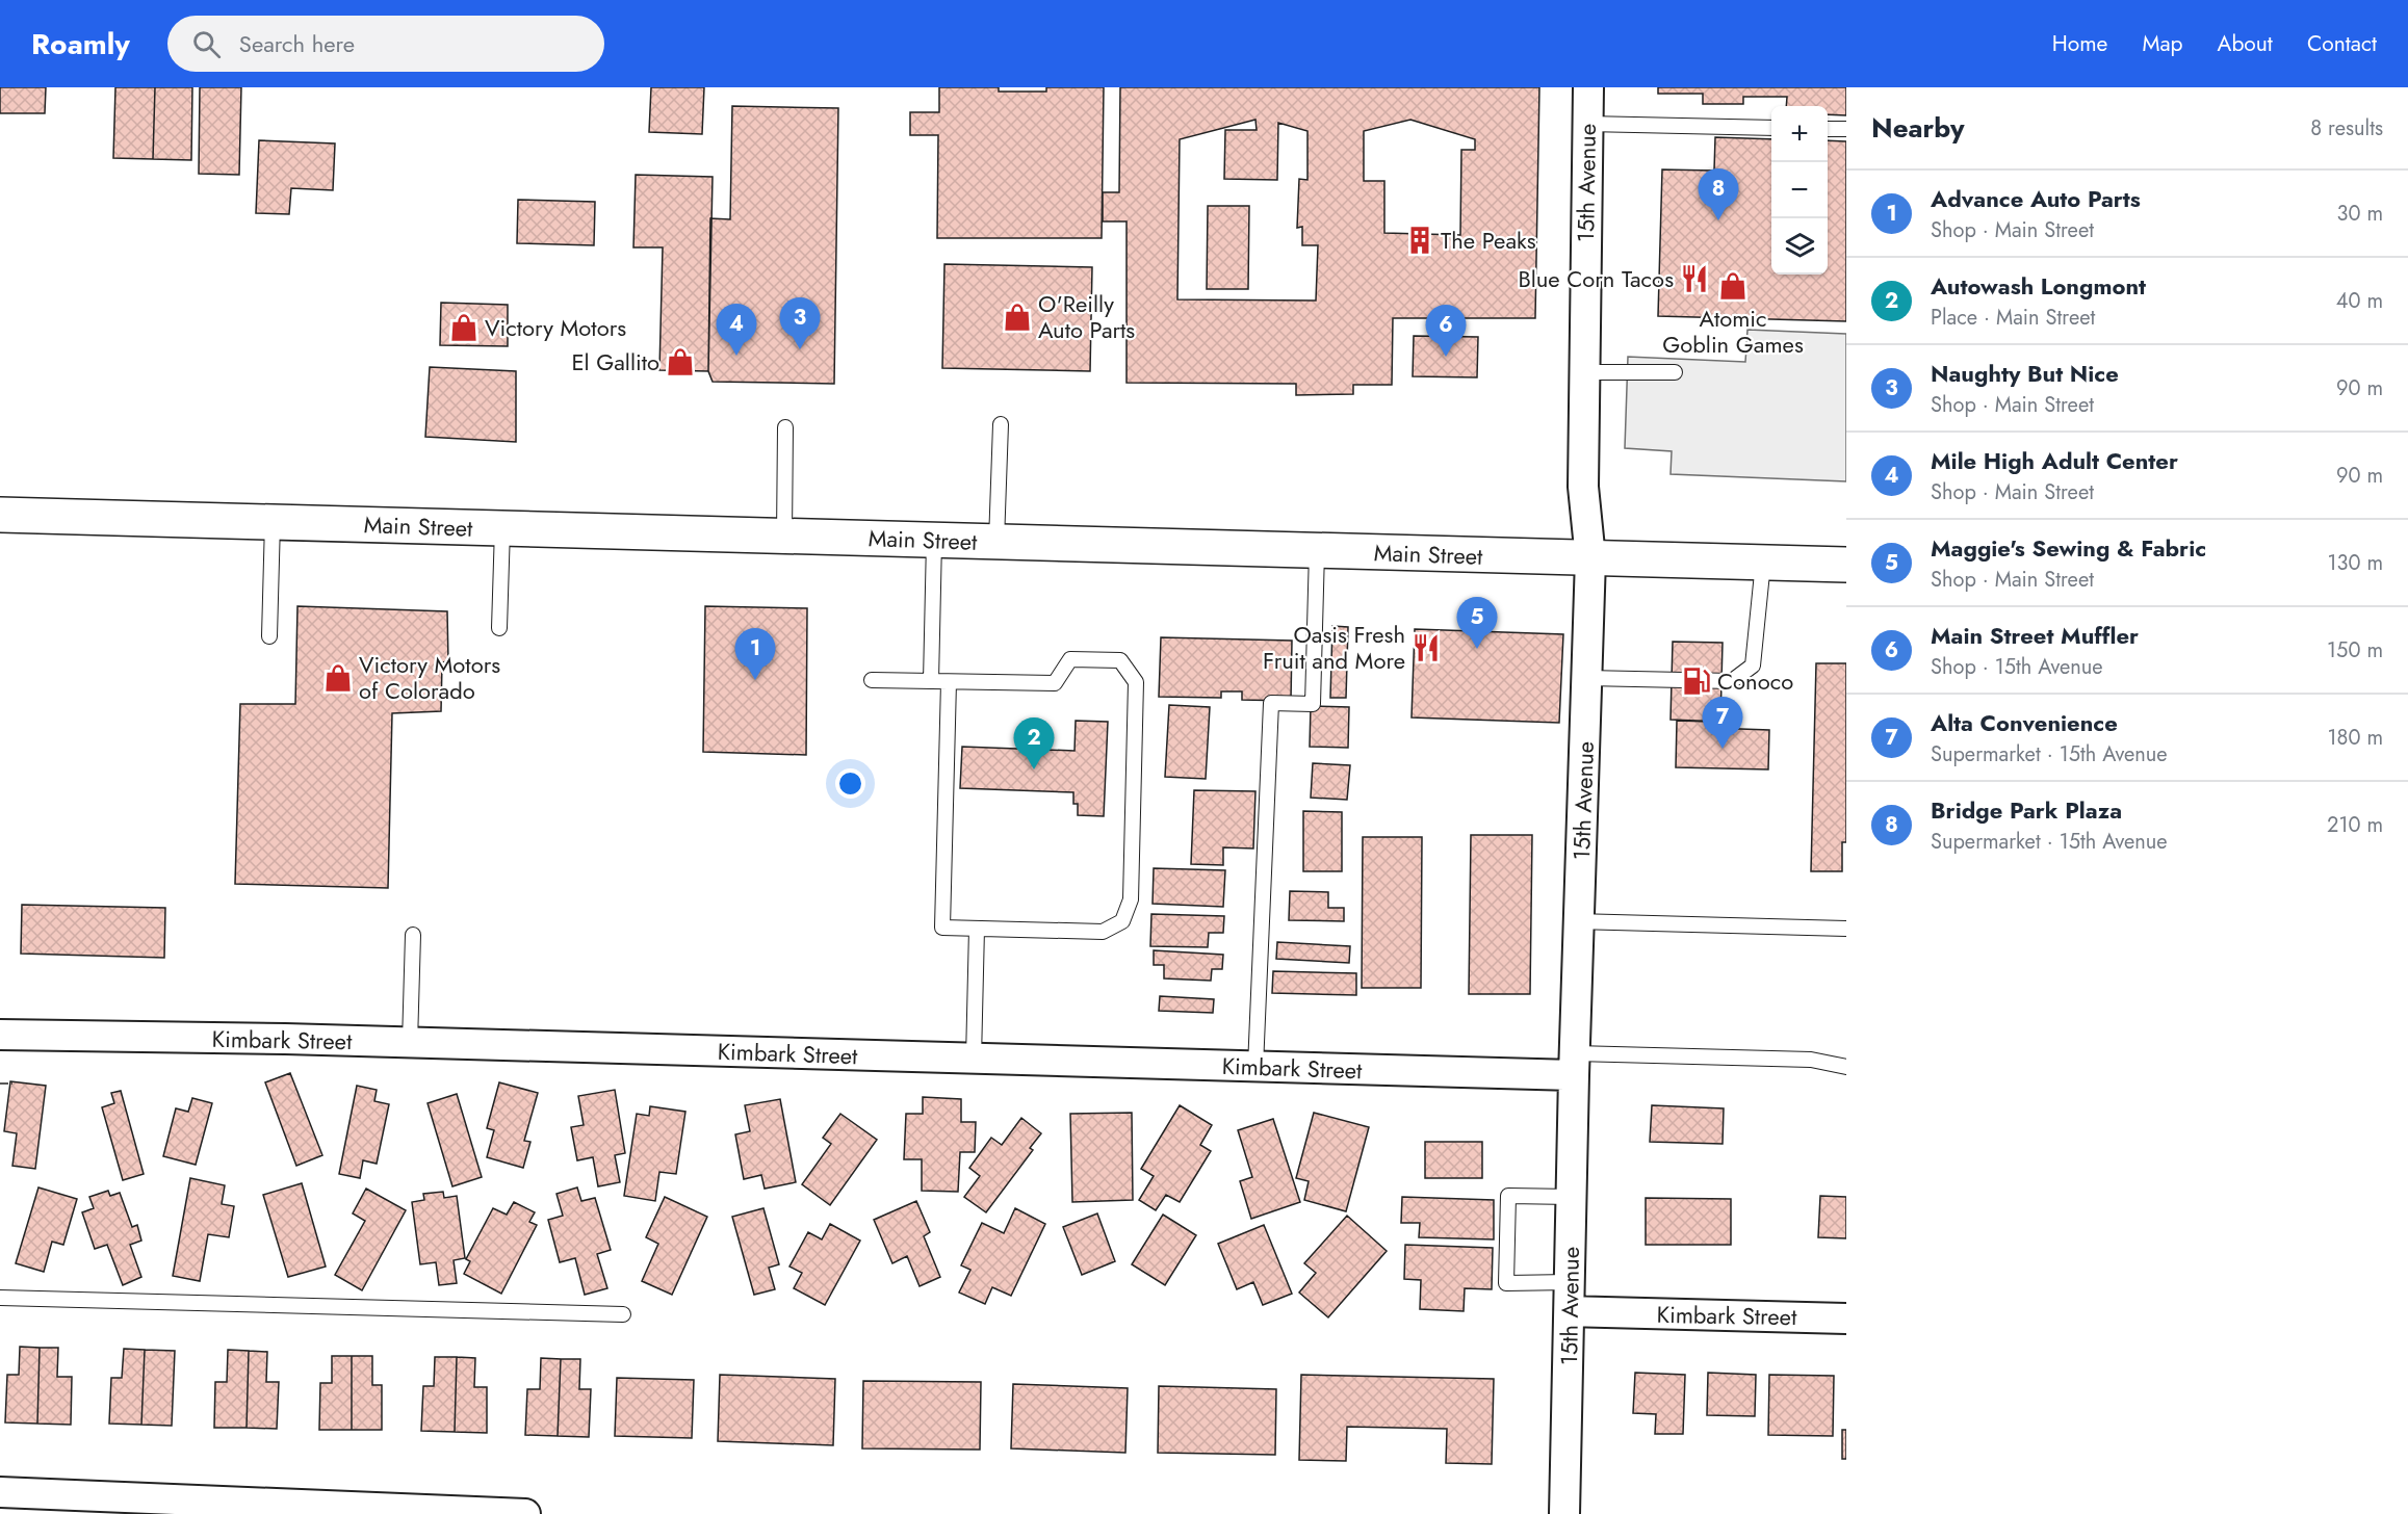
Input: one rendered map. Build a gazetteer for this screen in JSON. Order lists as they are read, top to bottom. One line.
{"streets":{"highway":["Main Street"],"street":["15th Avenue","Kimbark Street"]},"crossings":[["15th Avenue","Main Street"],["15th Avenue","Kimbark Street"]],"places":{"building":["The Peaks"],"restaurant":["Blue Corn Tacos","Oasis Fresh Fruit and More"],"shop":["Atomic Goblin Games","O'Reilly Auto Parts","Victory Motors","El Gallito","Victory Motors of Colorado"],"fuel station":["Conoco"]},"page":{"header":"Roamly","search":"Search here","nav":["Home","Map","About","Contact"],"heading":["Nearby","8 results"],"map_buttons":["+","−"],"pins":["8","3","4","6","5","1","7","2"],"list":[{"mark":"1","name":"Advance Auto Parts","note":"Shop · Main Street","value":"30 m"},{"mark":"2","name":"Autowash Longmont","note":"Place · Main Street","value":"40 m"},{"mark":"3","name":"Naughty But Nice","note":"Shop · Main Street","value":"90 m"},{"mark":"4","name":"Mile High Adult Center","note":"Shop · Main Street","value":"90 m"},{"mark":"5","name":"Maggie's Sewing & Fabric","note":"Shop · Main Street","value":"130 m"},{"mark":"6","name":"Main Street Muffler","note":"Shop · 15th Avenue","value":"150 m"},{"mark":"7","name":"Alta Convenience","note":"Supermarket · 15th Avenue","value":"180 m"},{"mark":"8","name":"Bridge Park Plaza","note":"Supermarket · 15th Avenue","value":"210 m"}]}}
